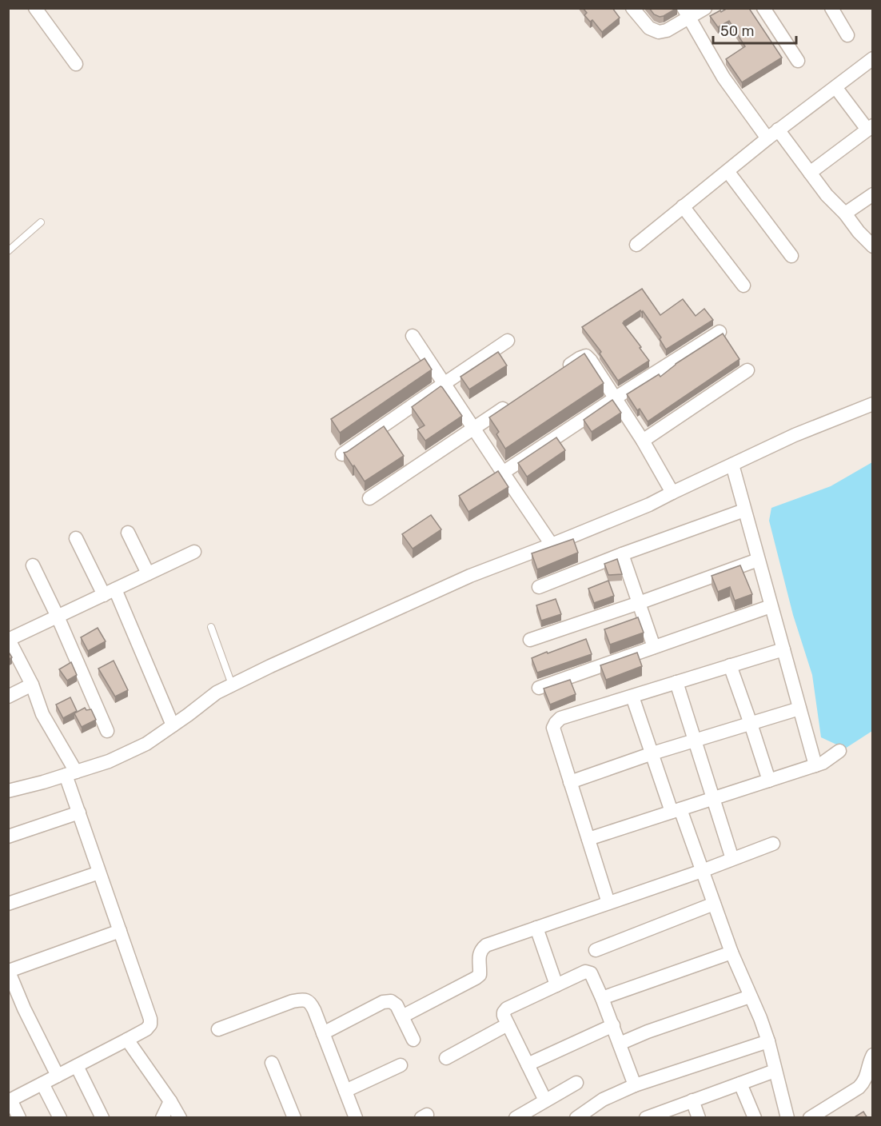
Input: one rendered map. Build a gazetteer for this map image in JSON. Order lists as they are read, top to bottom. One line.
{"scale_bar":"50 m"}
